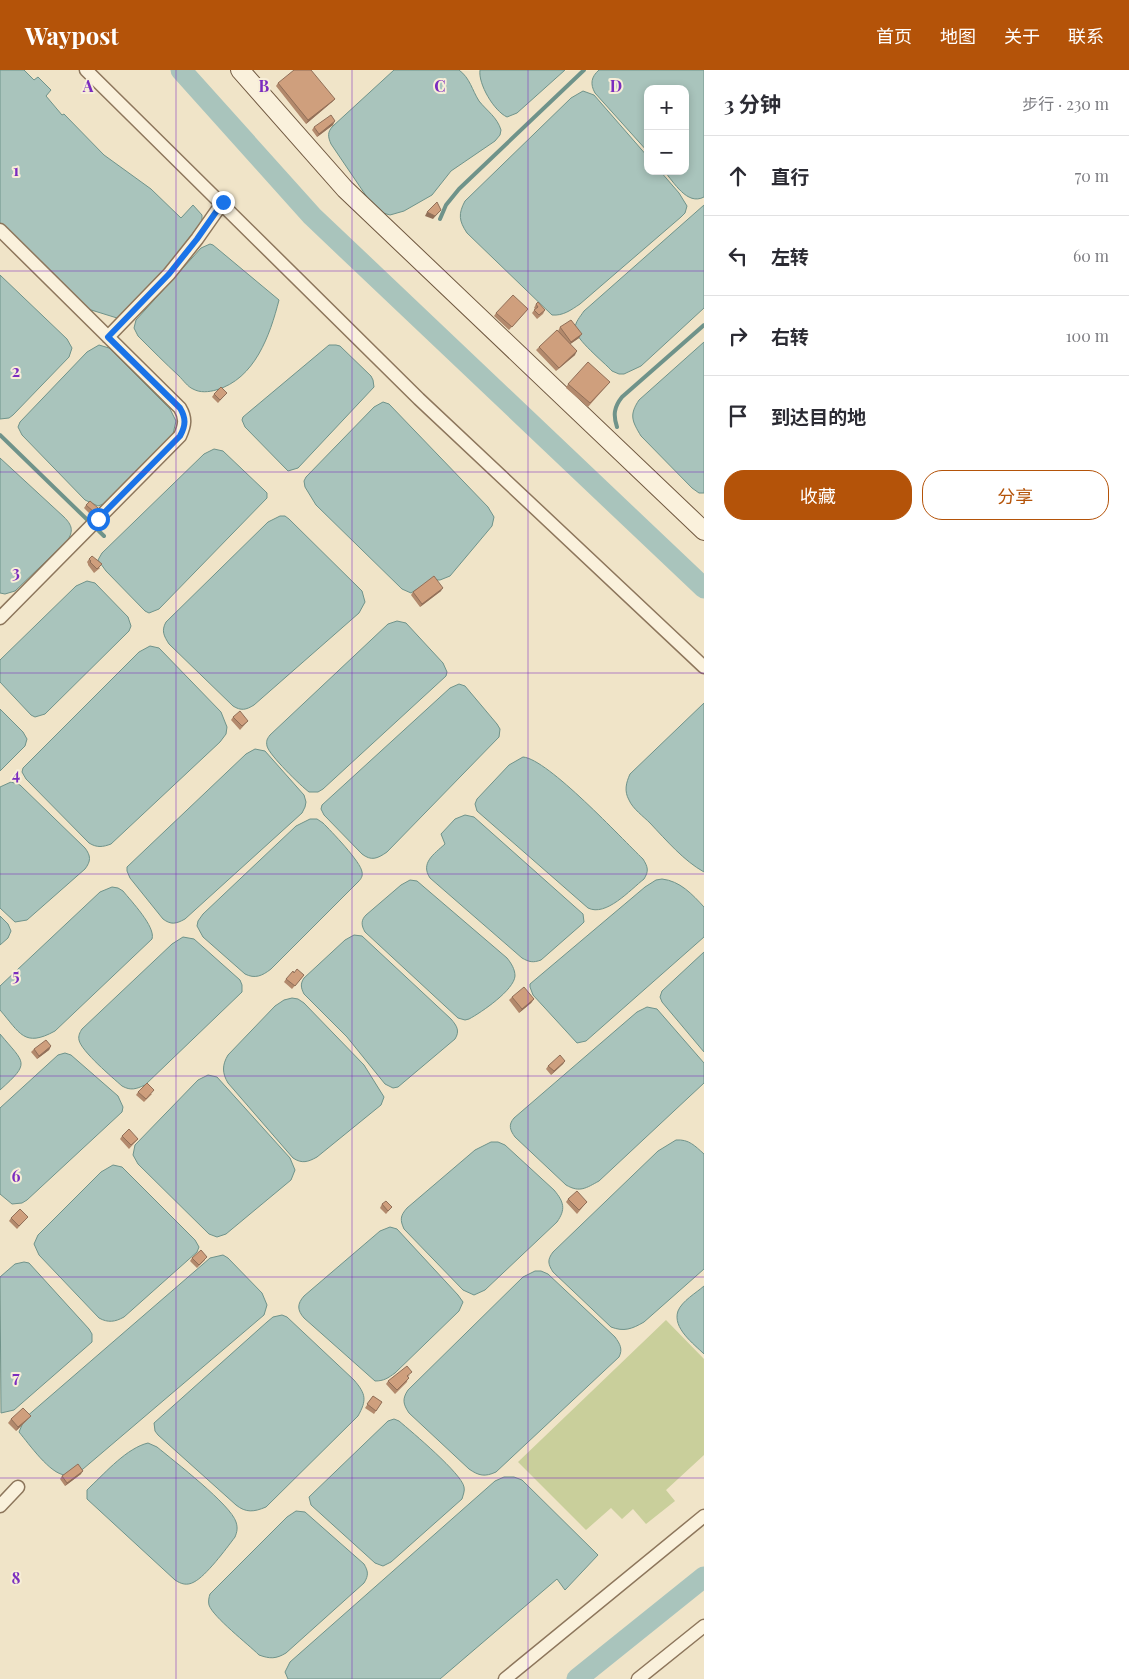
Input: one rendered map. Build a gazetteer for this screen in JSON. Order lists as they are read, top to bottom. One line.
{"page":{"header":"Waypost","nav":["首页","地图","关于","联系"],"heading":["3 分钟","步行 · 230 m"],"map_buttons":["+","−"],"list":[["直行","70 m"],["左转","60 m"],["右转","100 m"],"到达目的地"],"buttons":["收藏","分享"]},"grid":{"columns":["A","B","C","D"],"rows":["1","2","3","4","5","6","7","8"]}}
